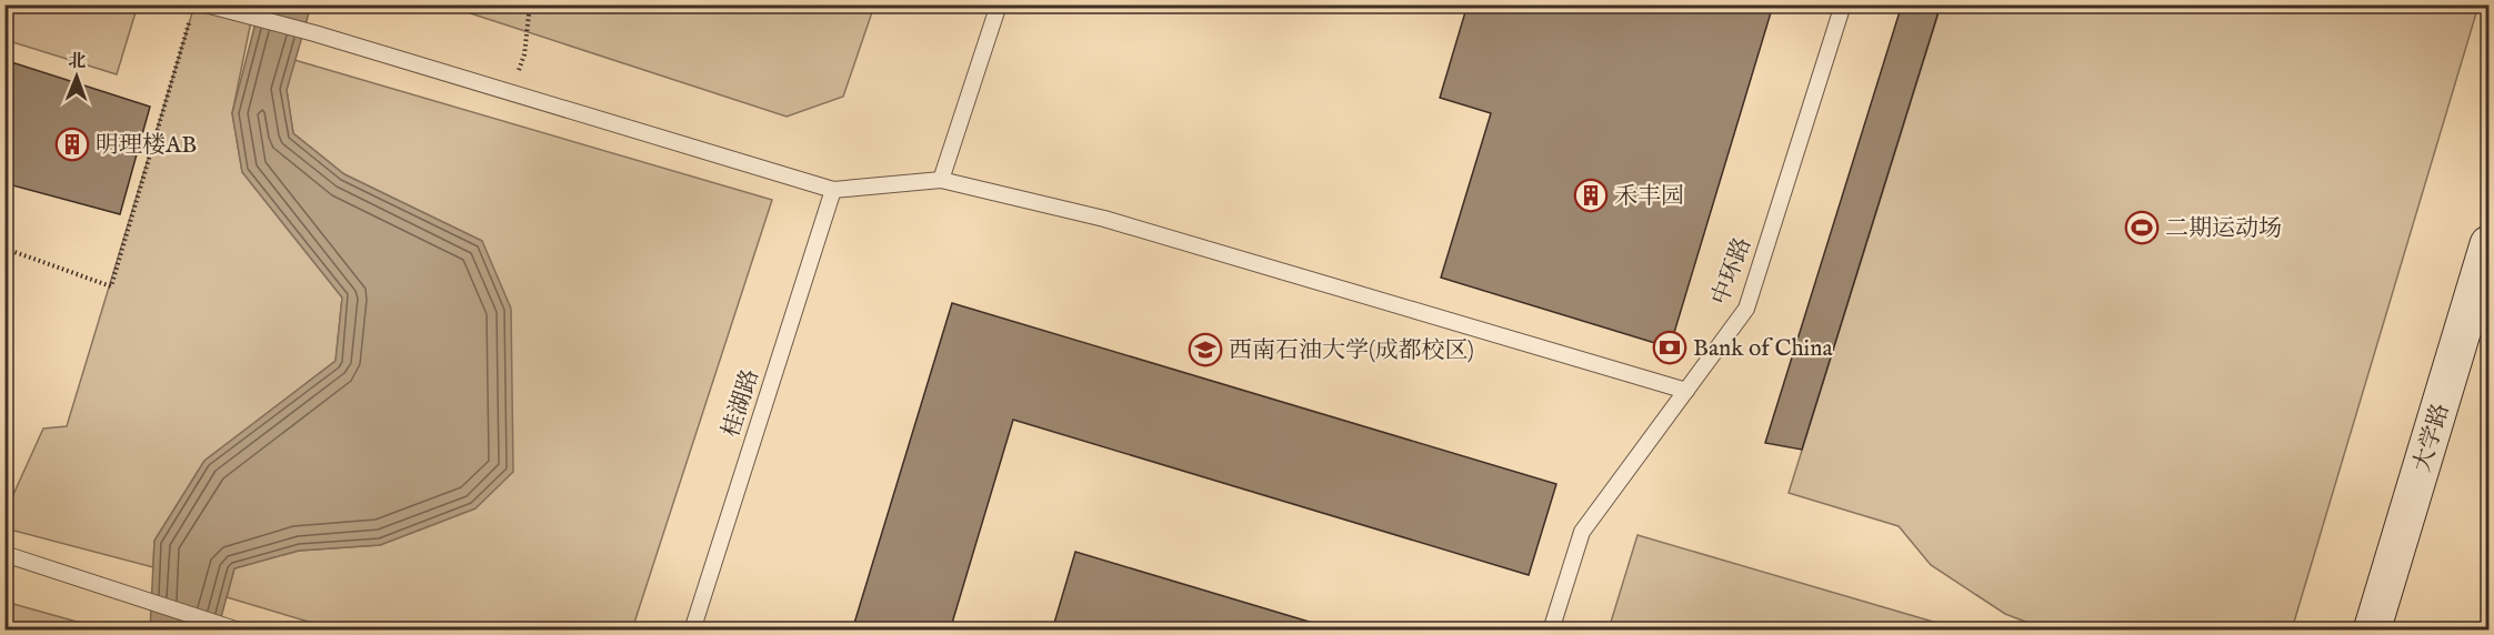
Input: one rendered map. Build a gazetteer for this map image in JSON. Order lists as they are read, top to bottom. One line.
{"streets":{"street":["大学路"],"lane":["中环路","桂湖路"]},"places":{"building":["明理楼AB","禾丰园"],"sports":["二期运动场"],"bank":["Bank of China"],"school or university":["西南石油大学(成都校区)"]},"north":"top"}
